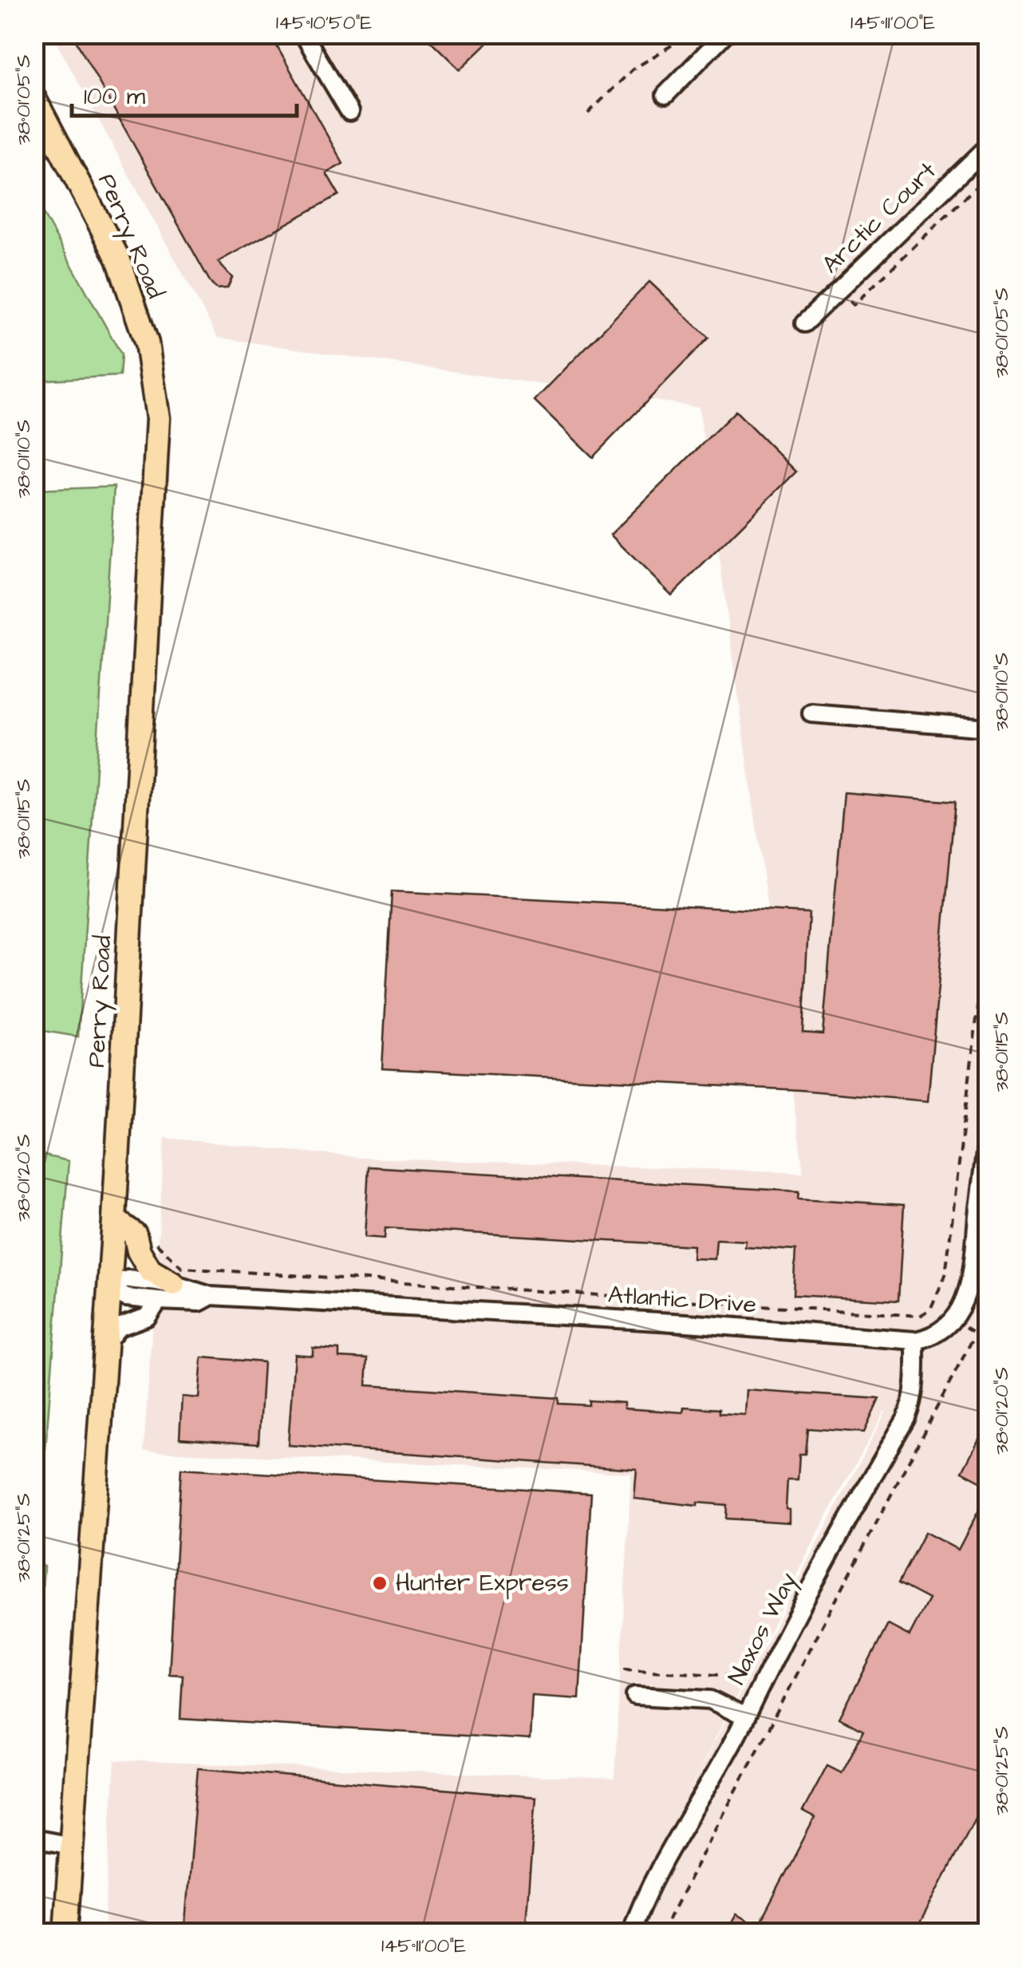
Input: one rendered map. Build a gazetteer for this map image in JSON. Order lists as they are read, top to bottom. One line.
{"streets":{"main road":["Perry Road"],"street":["Arctic Court","Atlantic Drive","Naxos Way"]},"crossings":[["Perry Road","Atlantic Drive"],["Atlantic Drive","Naxos Way"]],"places":["Hunter Express"],"scale_bar":"100 m","coordinates":["145°10'50\"E","145°11'00\"E","38°01'05\"S","38°01'10\"S","38°01'15\"S","38°01'20\"S","38°01'25\"S"]}
